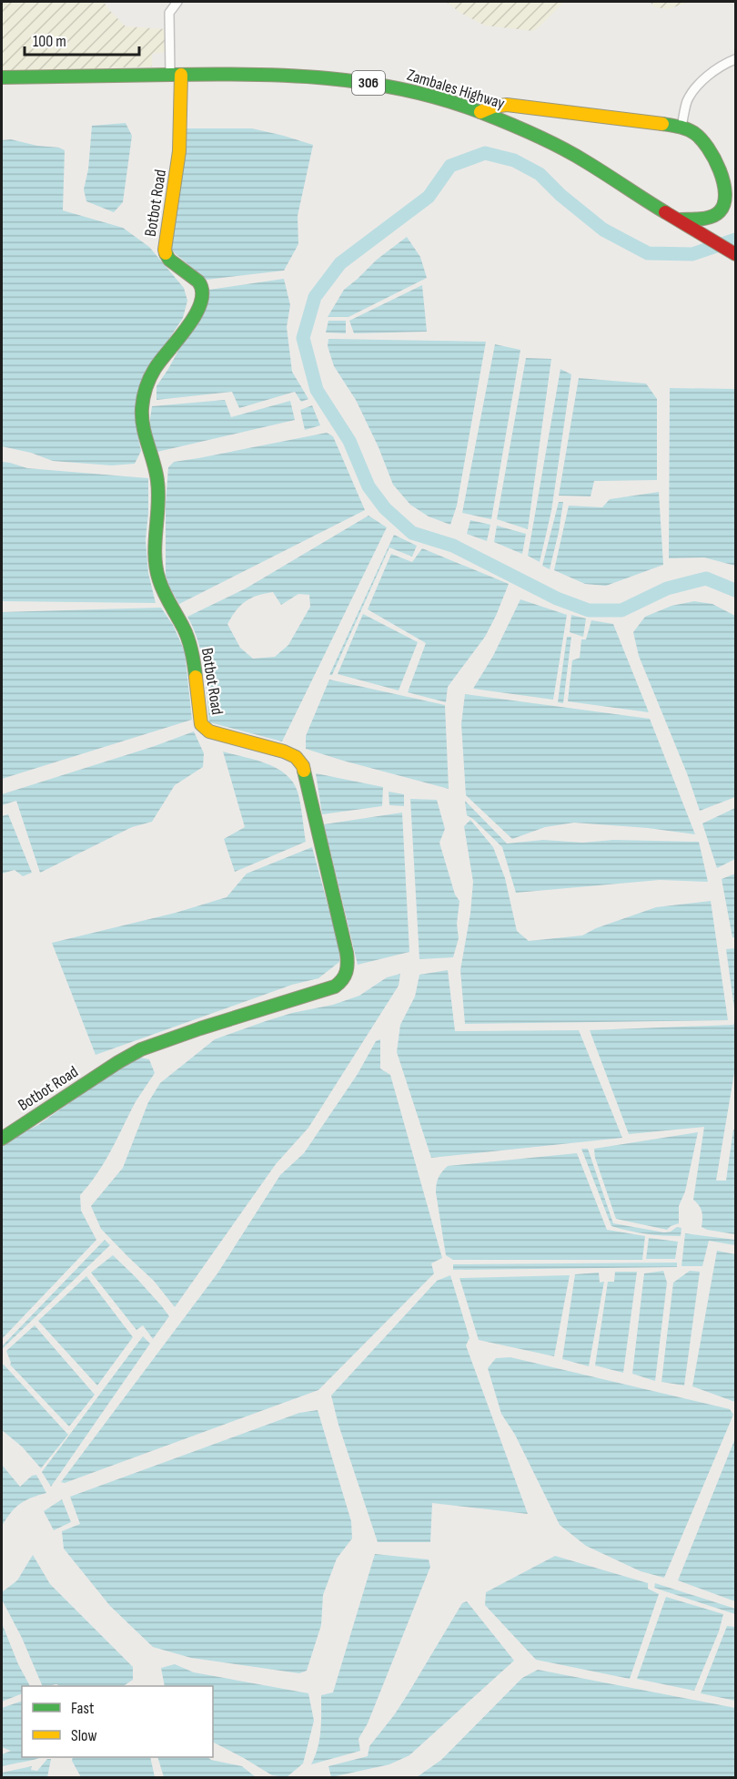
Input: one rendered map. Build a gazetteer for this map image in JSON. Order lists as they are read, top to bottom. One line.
{"streets":{"street":["306","Zambales Highway","Botbot Road"]},"crossings":[["Zambales Highway","Botbot Road"]],"legend":["Fast","Slow"],"scale_bar":"100 m"}
